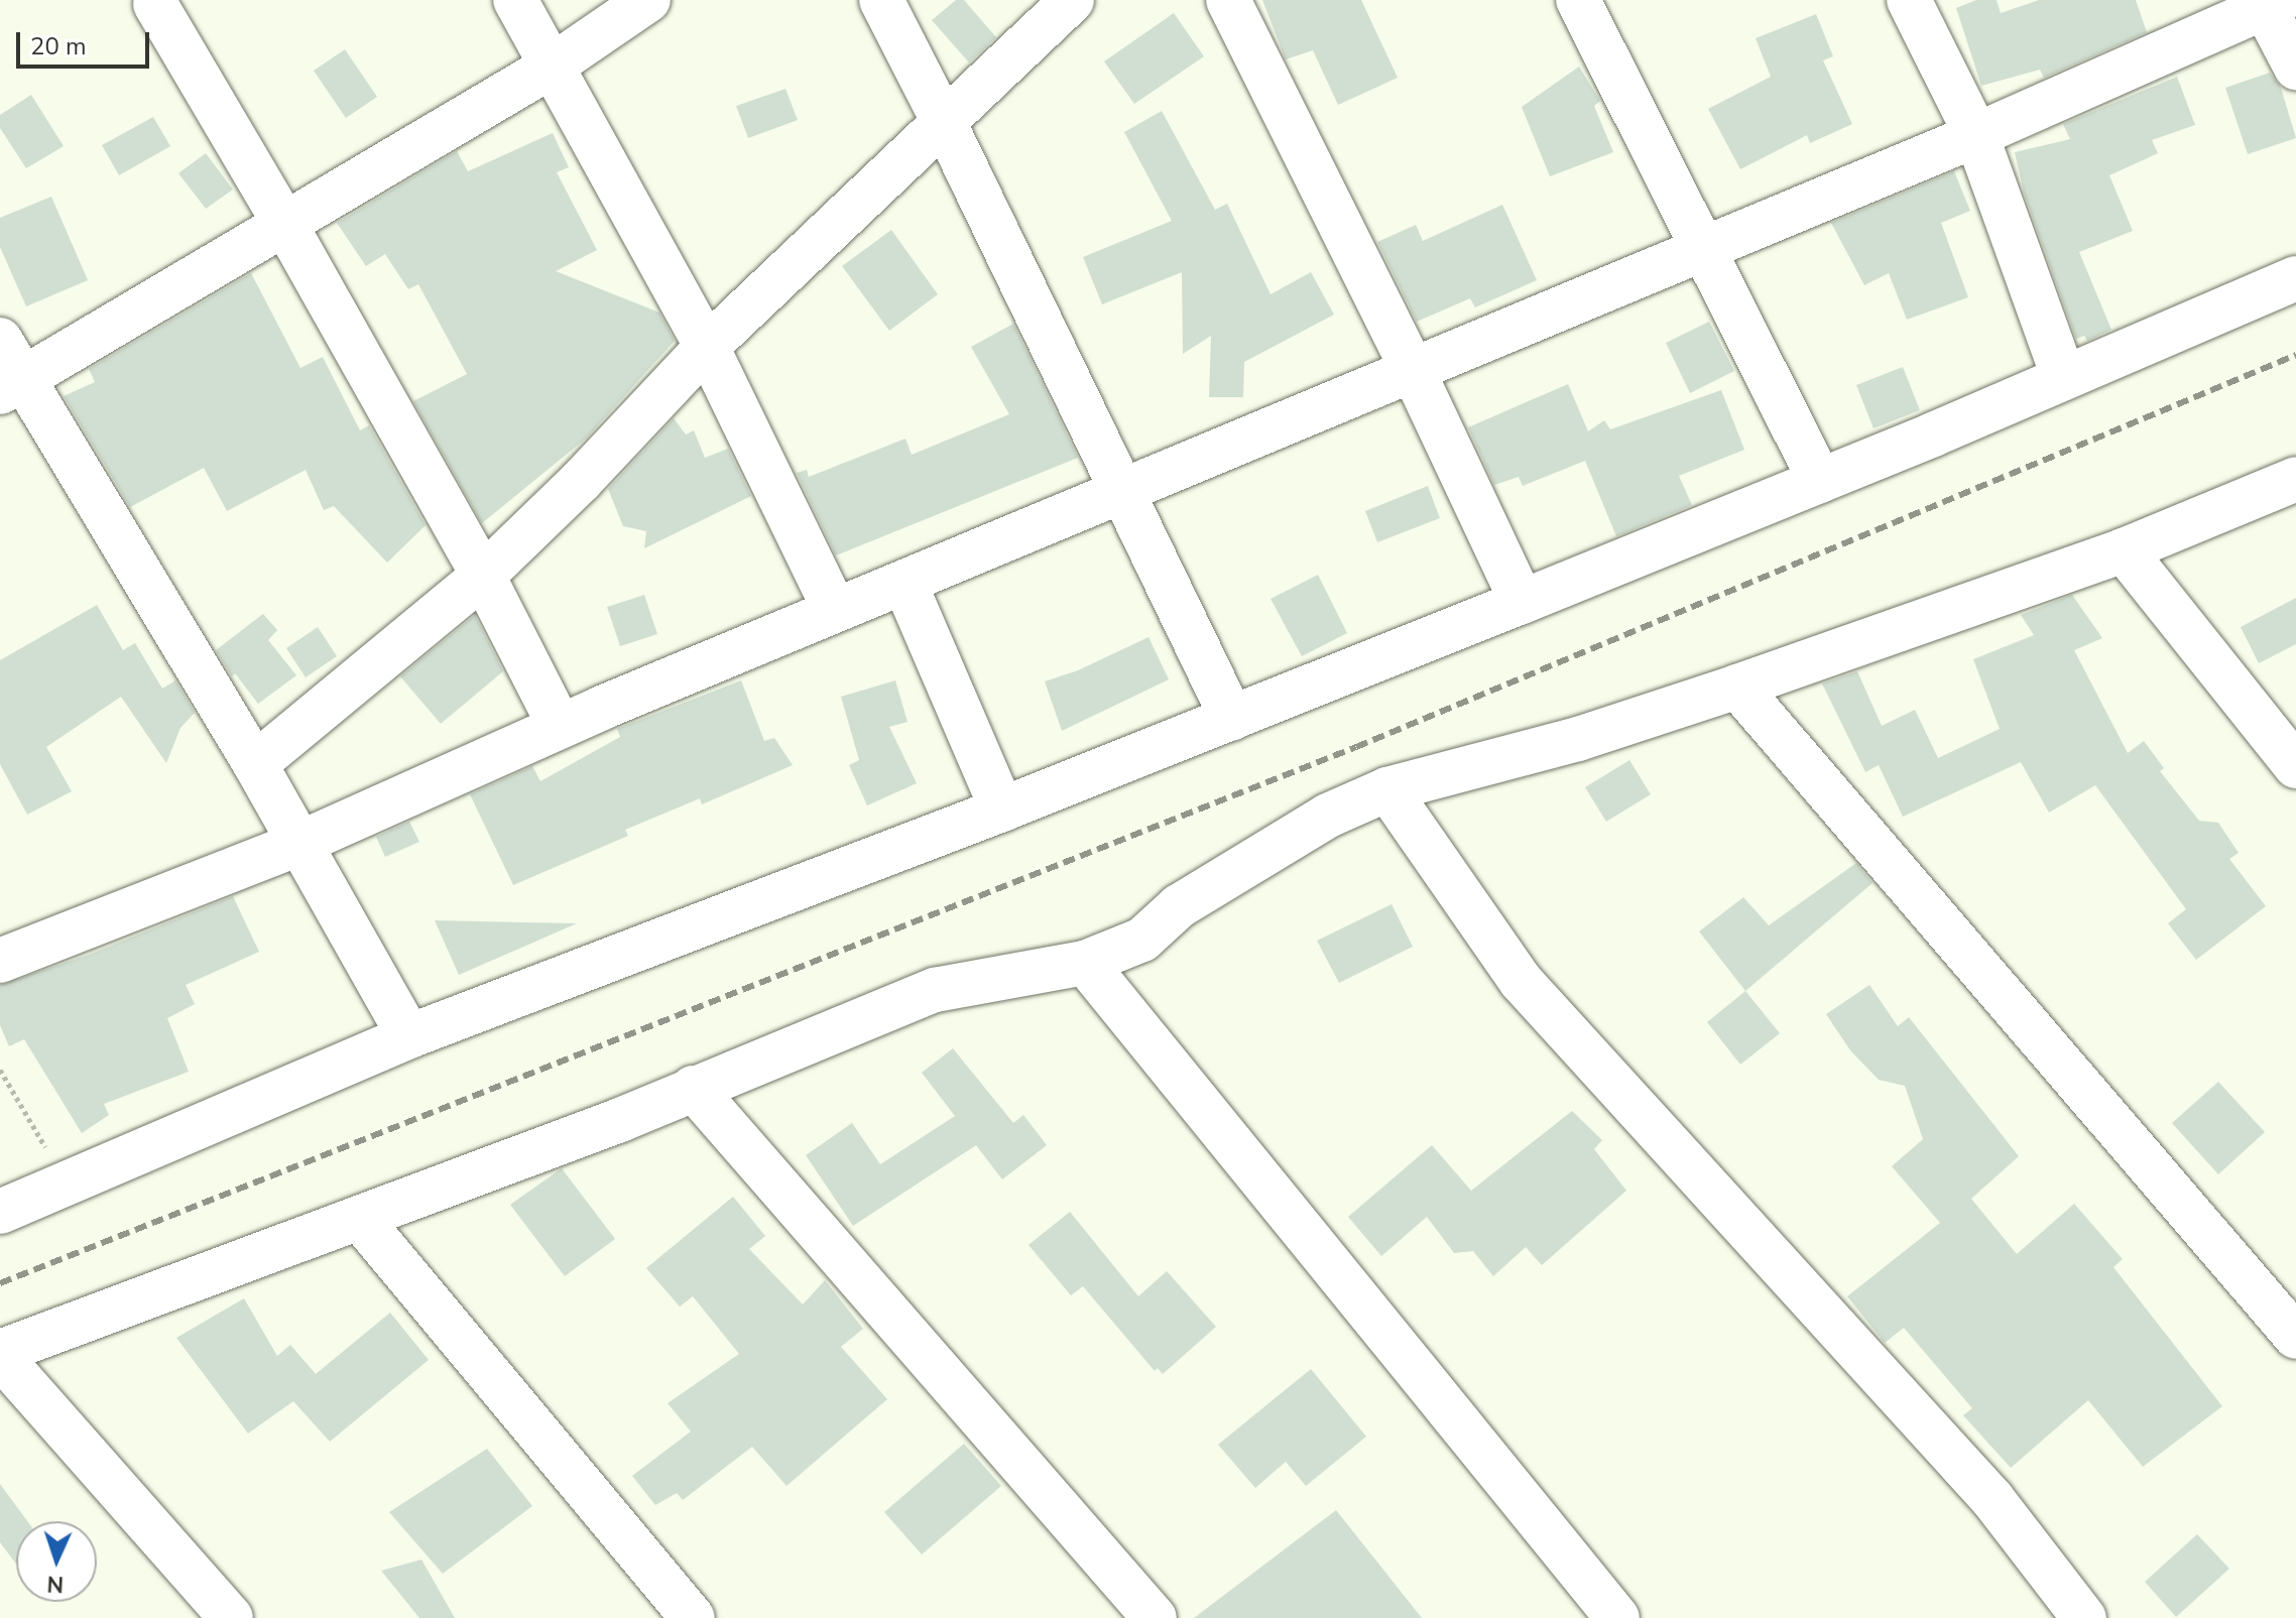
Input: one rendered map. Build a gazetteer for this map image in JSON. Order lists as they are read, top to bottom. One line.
{"scale_bar":"20 m","north":"bottom"}
